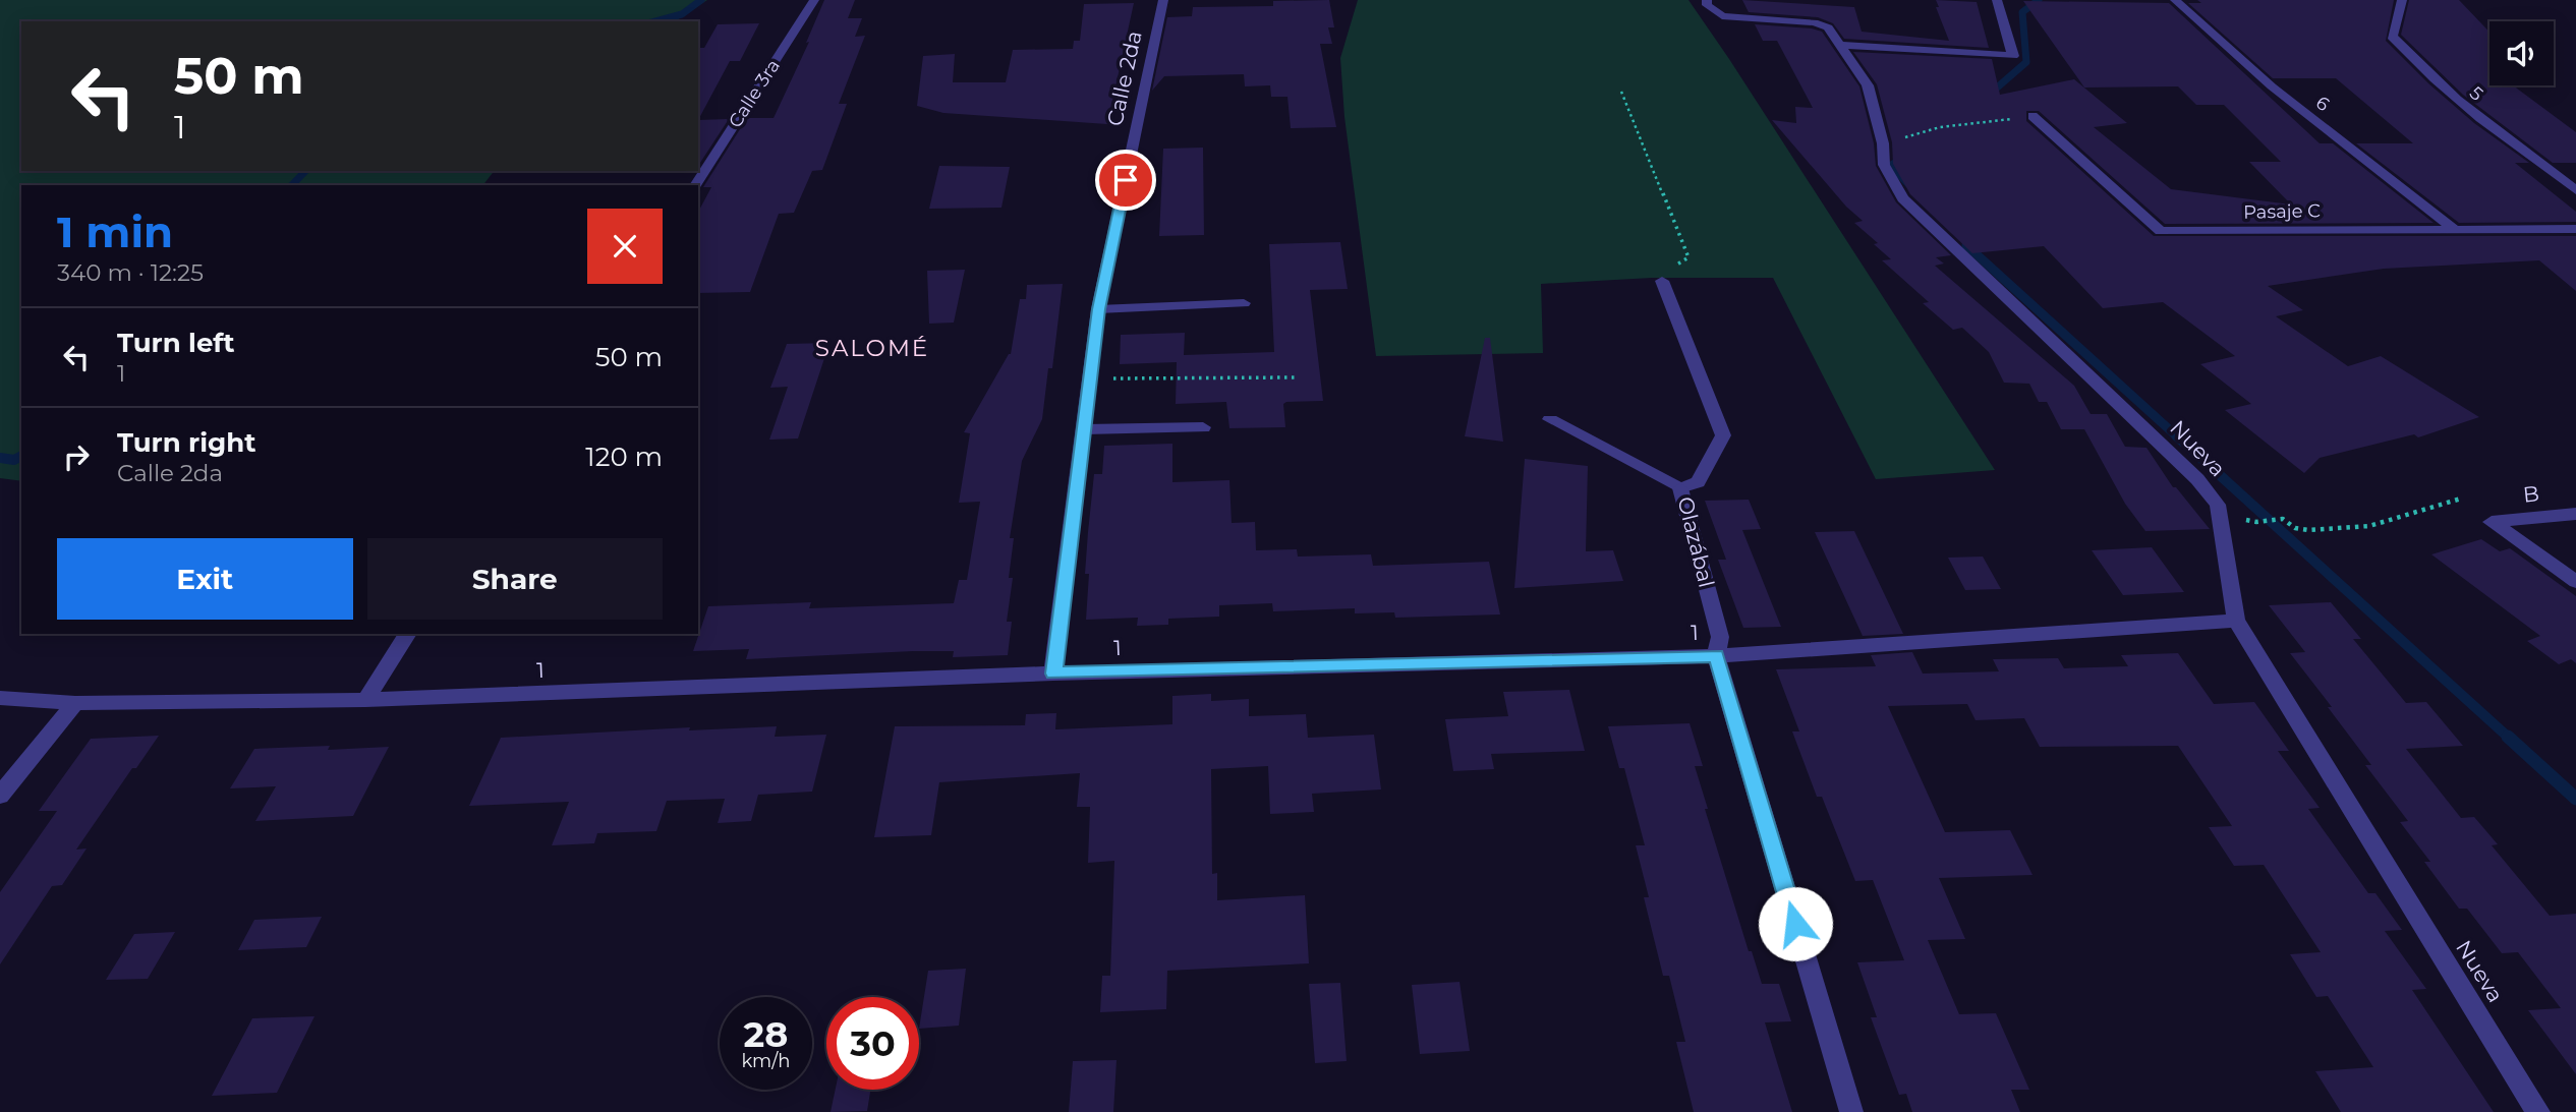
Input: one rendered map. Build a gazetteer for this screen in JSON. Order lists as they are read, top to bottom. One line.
{"streets":{"street":["Calle 2da","Calle 3ra","5","6","Pasaje C","Nueva","B","Olazábal","1"]},"crossings":[["Calle 2da","1"],["6","Pasaje C"],["Nueva","1"],["Olazábal","1"]],"districts":["SALOMÉ"],"page":{"turn":["50 m","1"],"heading":["1 min","340 m · 12:25"],"list":[{"name":"Turn left","note":"1","value":"50 m"},{"name":"Turn right","note":"Calle 2da","value":"120 m"}],"buttons":["Exit","Share"],"speed":"28 km/h","limit":"30"}}
